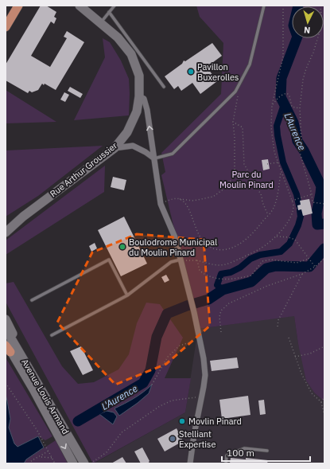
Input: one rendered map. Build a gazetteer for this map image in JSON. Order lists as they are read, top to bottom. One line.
{"streets":{"main road":["Rue Arthur Groussier","Avenue Louis Armand"]},"water":["L'Aurence"],"parks":["Parc du Moulin Pinard"],"places":["Pavillon Buxerolles","Boulodrome Municipal du Moulin Pinard","Movlin Pinard","Stelliant Expertise"],"scale_bar":"100 m","north":"bottom"}
